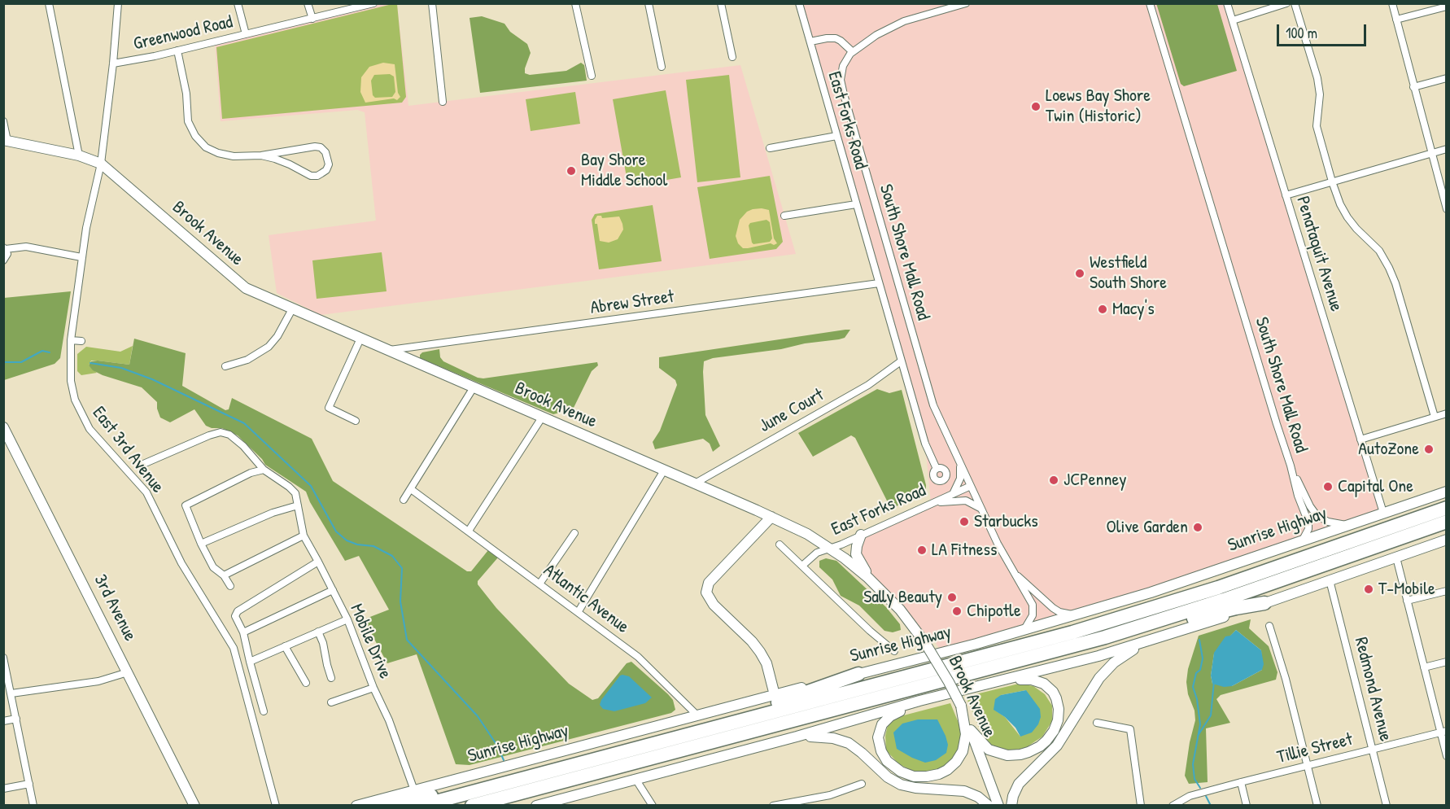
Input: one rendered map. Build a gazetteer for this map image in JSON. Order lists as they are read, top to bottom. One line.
{"streets":{"highway":["Sunrise Highway"],"main road":["Brook Avenue","3rd Avenue"],"street":["Greenwood Road","East Forks Road","South Shore Mall Road","Penataquit Avenue","Abrew Street","June Court","East 3rd Avenue","Atlantic Avenue","Mobile Drive","Redmond Avenue","Tillie Street"]},"crossings":[["Greenwood Road","East 3rd Avenue"],["East Forks Road","Brook Avenue"],["East Forks Road","South Shore Mall Road"],["East Forks Road","Abrew Street"],["East Forks Road","June Court"],["Brook Avenue","Abrew Street"],["Brook Avenue","June Court"],["Brook Avenue","East 3rd Avenue"],["South Shore Mall Road","Sunrise Highway"],["Penataquit Avenue","Sunrise Highway"],["Sunrise Highway","Atlantic Avenue"],["Sunrise Highway","Mobile Drive"],["Redmond Avenue","Tillie Street"]],"places":["Loews Bay Shore Twin (Historic)","Bay Shore Middle School","Westfield South Shore","Macy's","AutoZone","JCPenney","Capital One","Starbucks","Olive Garden","LA Fitness","T-Mobile","Sally Beauty","Chipotle"],"scale_bar":"100 m"}
